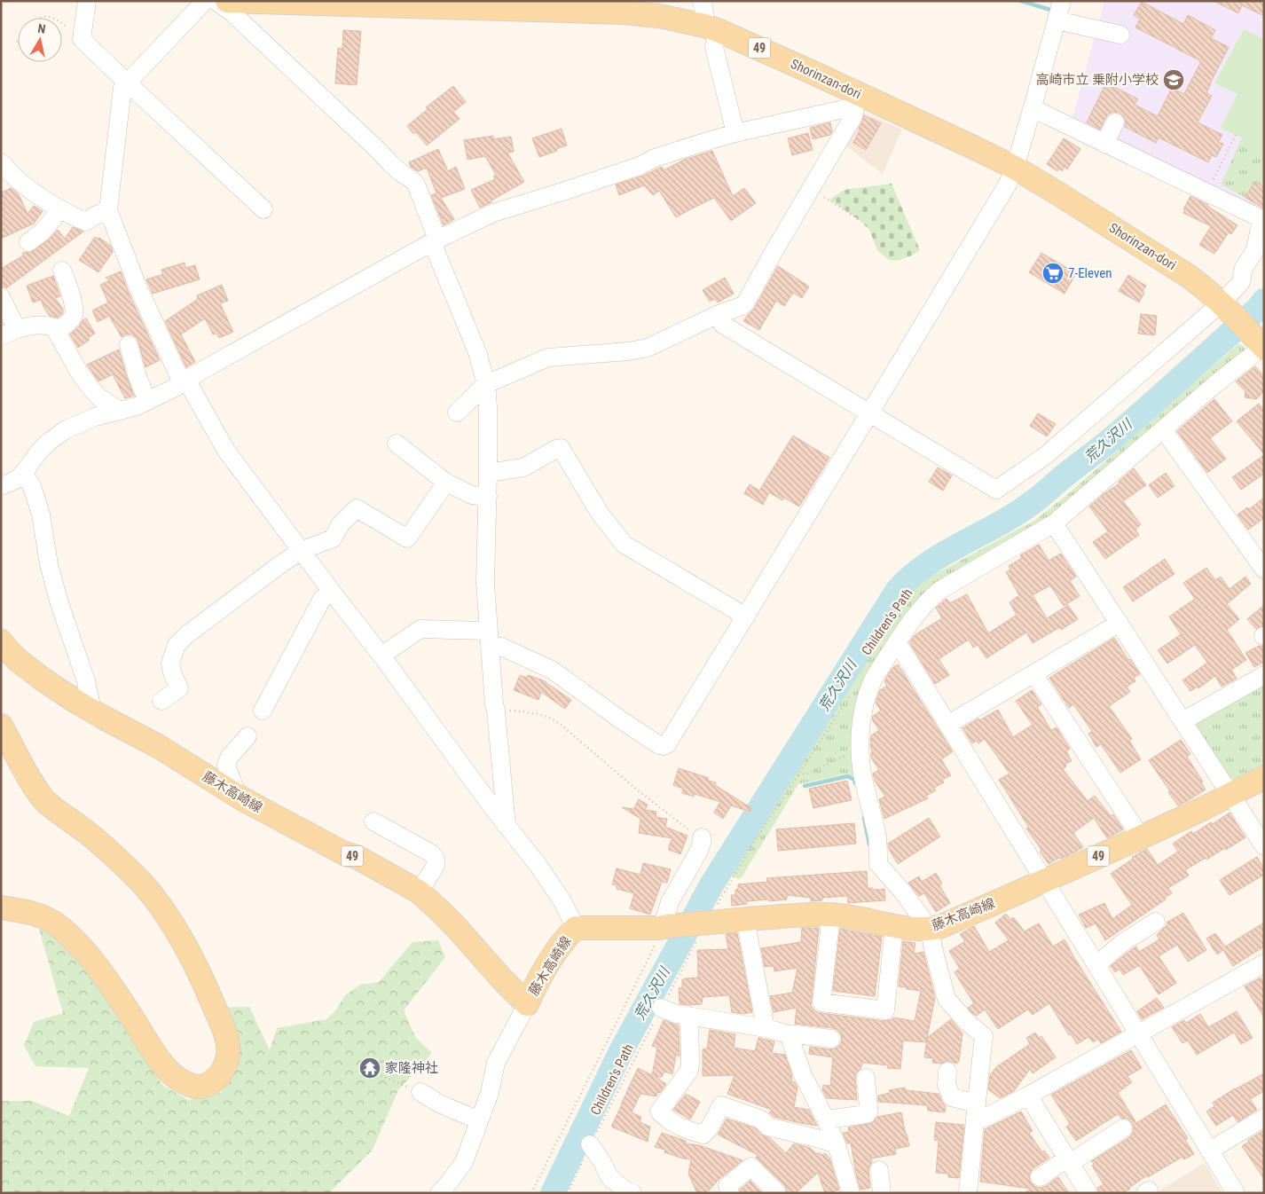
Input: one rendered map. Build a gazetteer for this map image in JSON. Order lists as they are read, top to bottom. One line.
{"streets":{"main road":["49","Shorinzan-dori","藤木高崎線"],"path":["Children's Path"]},"crossings":[["Children's Path","藤木高崎線"]],"water":["荒久沢川"],"places":{"school or university":["高崎市立 乗附小学校"],"supermarket":["7-Eleven"],"temple":["家隆神社"]},"north":"top"}
